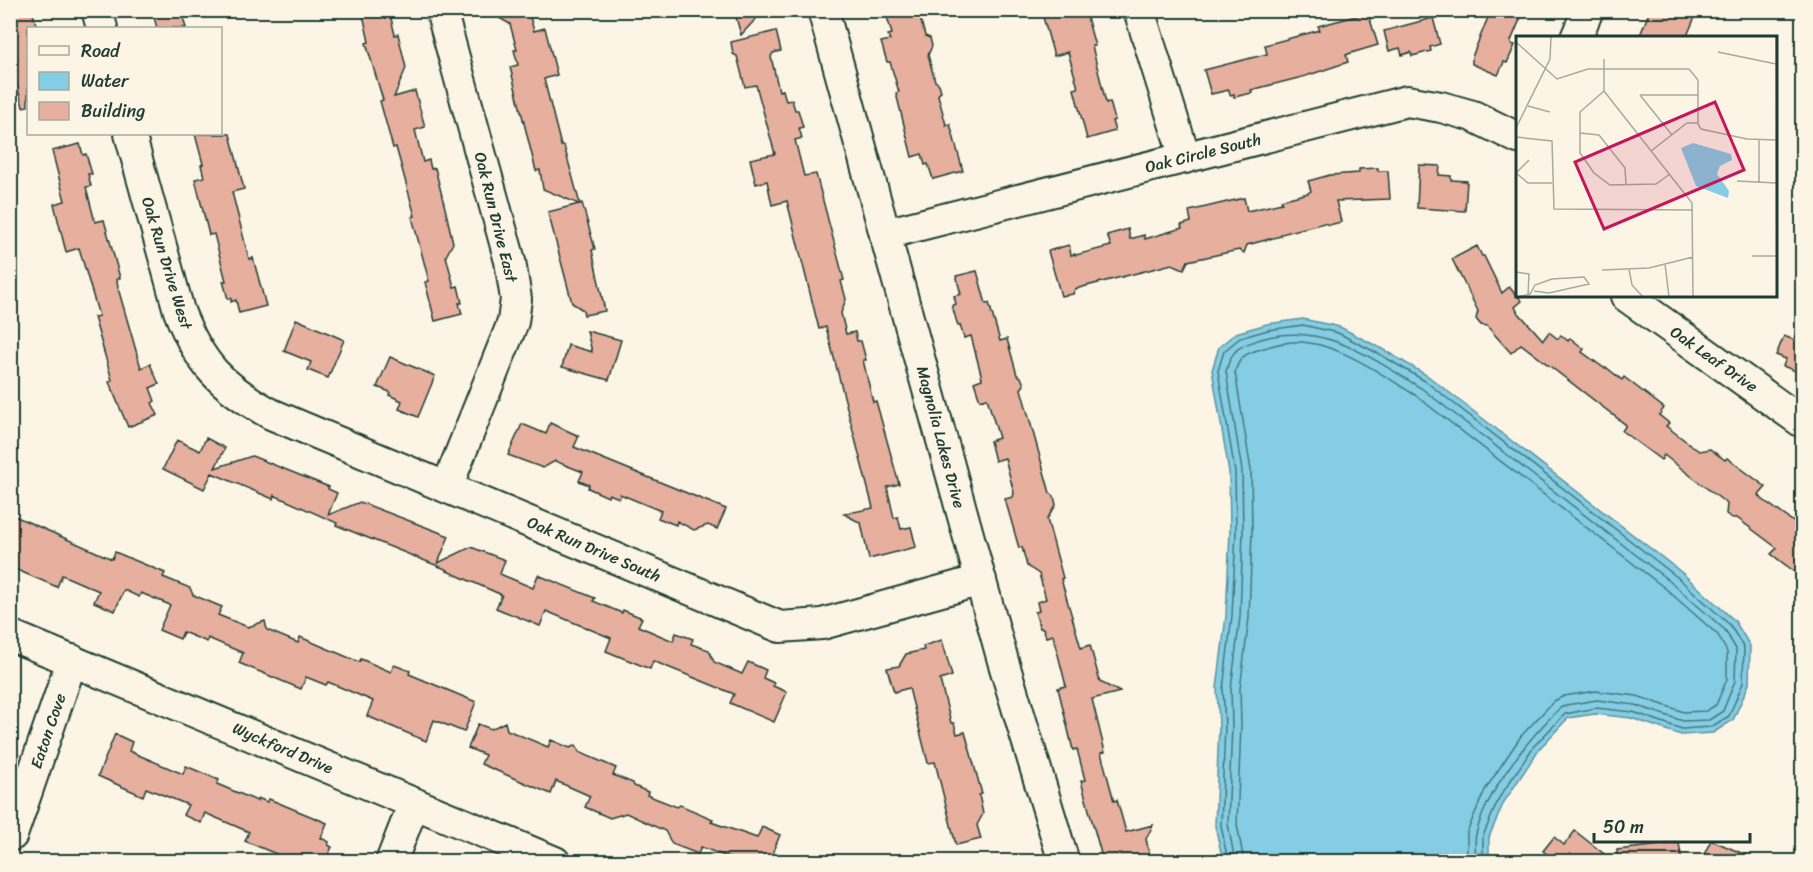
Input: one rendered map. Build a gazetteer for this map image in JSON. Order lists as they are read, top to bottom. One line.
{"streets":{"street":["Oak Circle South","Oak Run Drive East","Oak Run Drive West","Oak Leaf Drive","Magnolia Lakes Drive","Oak Run Drive South","Eaton Cove","Wyckford Drive"]},"crossings":[["Oak Circle South","Magnolia Lakes Drive"],["Oak Run Drive East","Oak Run Drive South"],["Oak Run Drive West","Oak Run Drive South"],["Magnolia Lakes Drive","Oak Run Drive South"],["Eaton Cove","Wyckford Drive"]],"legend":["Road","Water","Building"],"scale_bar":"50 m"}
